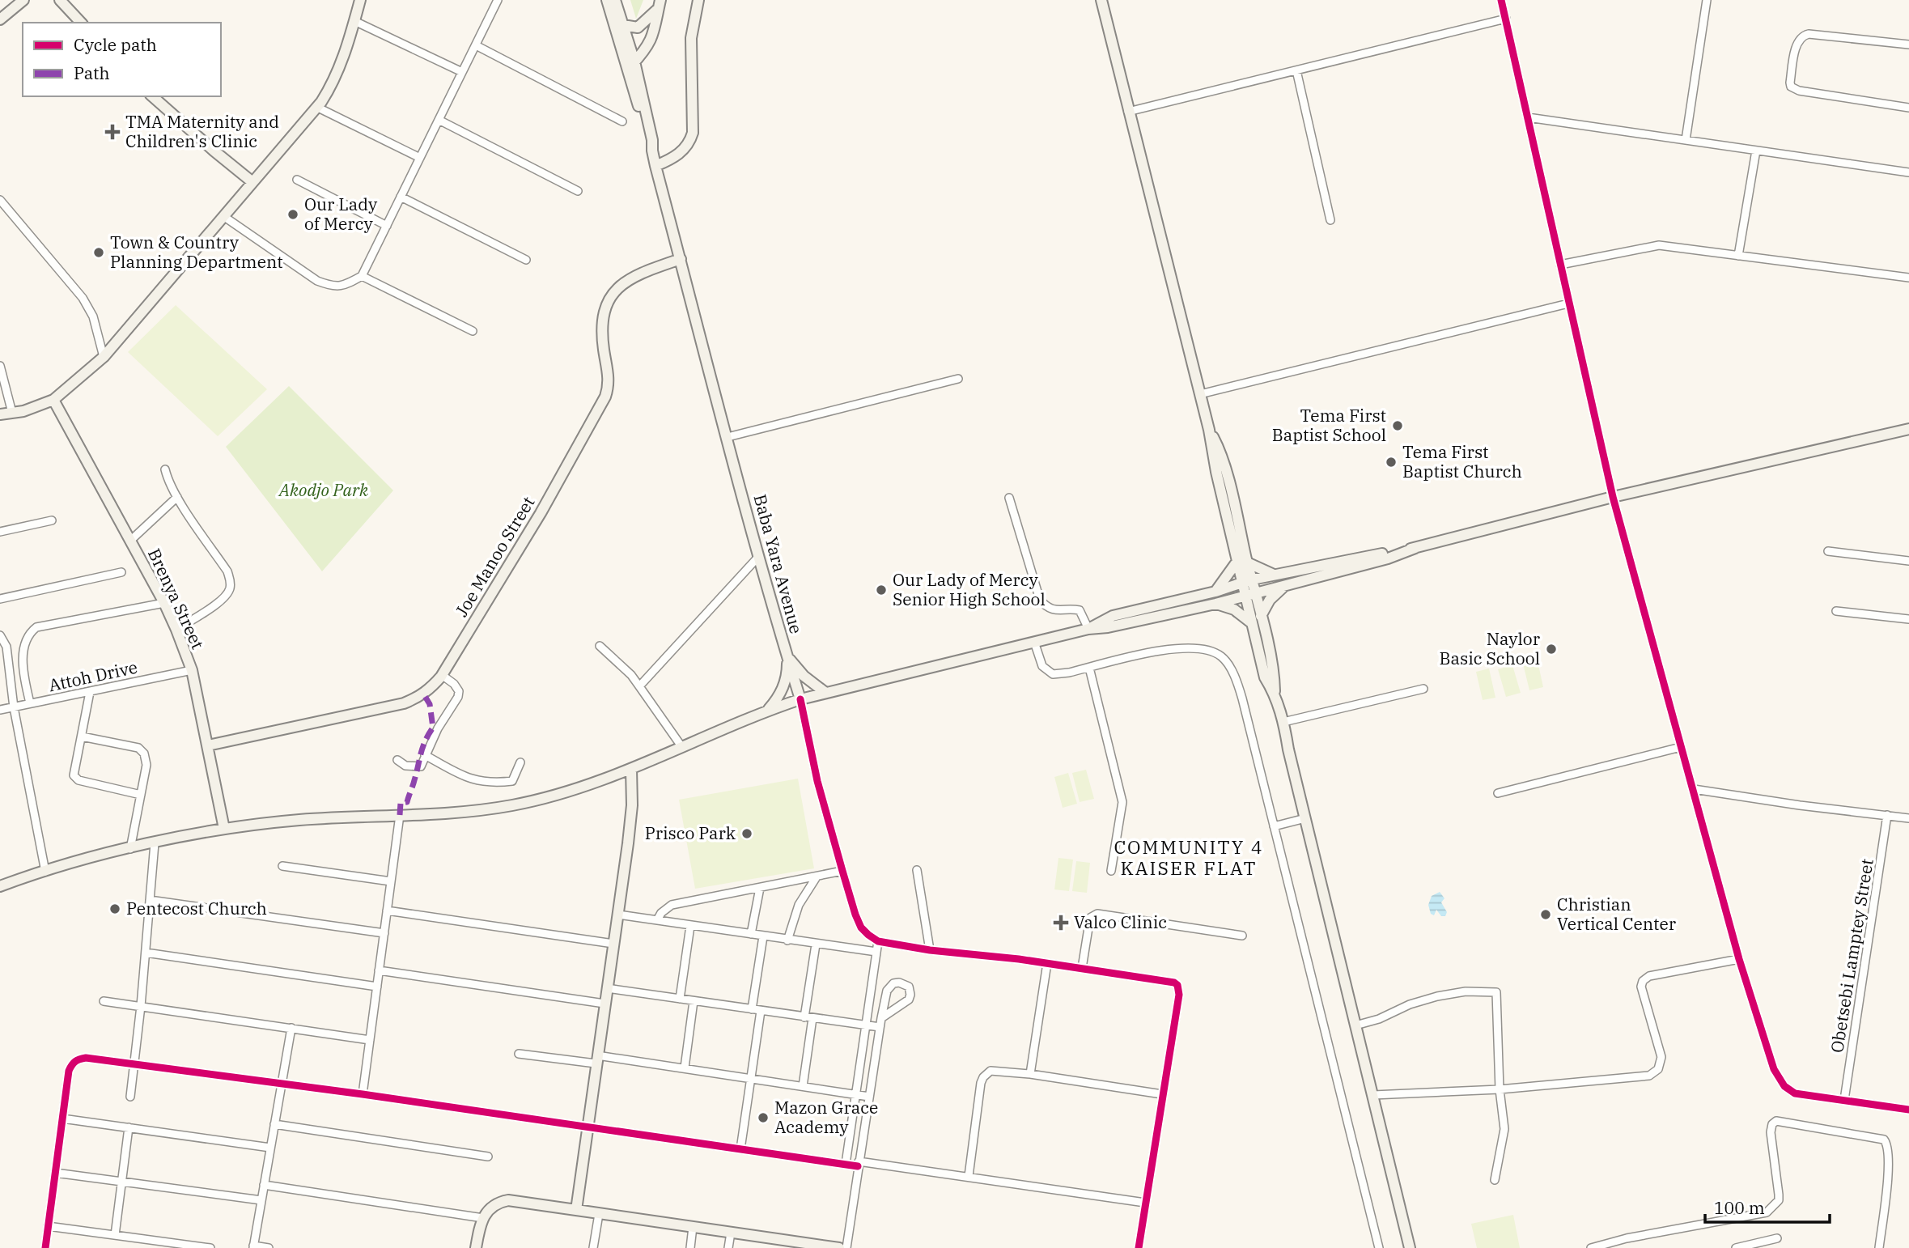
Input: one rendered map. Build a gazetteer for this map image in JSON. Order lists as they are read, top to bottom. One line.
{"streets":{"main road":["Joe Manoo Street","Baba Yara Avenue","Brenya Street"],"street":["Attoh Drive","Obetsebi Lamptey Street"]},"crossings":[["Joe Manoo Street","Baba Yara Avenue"],["Joe Manoo Street","Brenya Street"],["Brenya Street","Attoh Drive"]],"districts":["COMMUNITY 4 KAISER FLAT"],"parks":["Akodjo Park"],"places":{"health":["TMA Maternity and Children's Clinic","Valco Clinic"],"other":["Our Lady of Mercy","Town & Country Planning Department","Tema First Baptist School","Tema First Baptist Church","Our Lady of Mercy Senior High School","Naylor Basic School","Prisco Park","Pentecost Church","Christian Vertical Center","Mazon Grace Academy"]},"legend":["Cycle path","Path"],"scale_bar":"100 m"}
